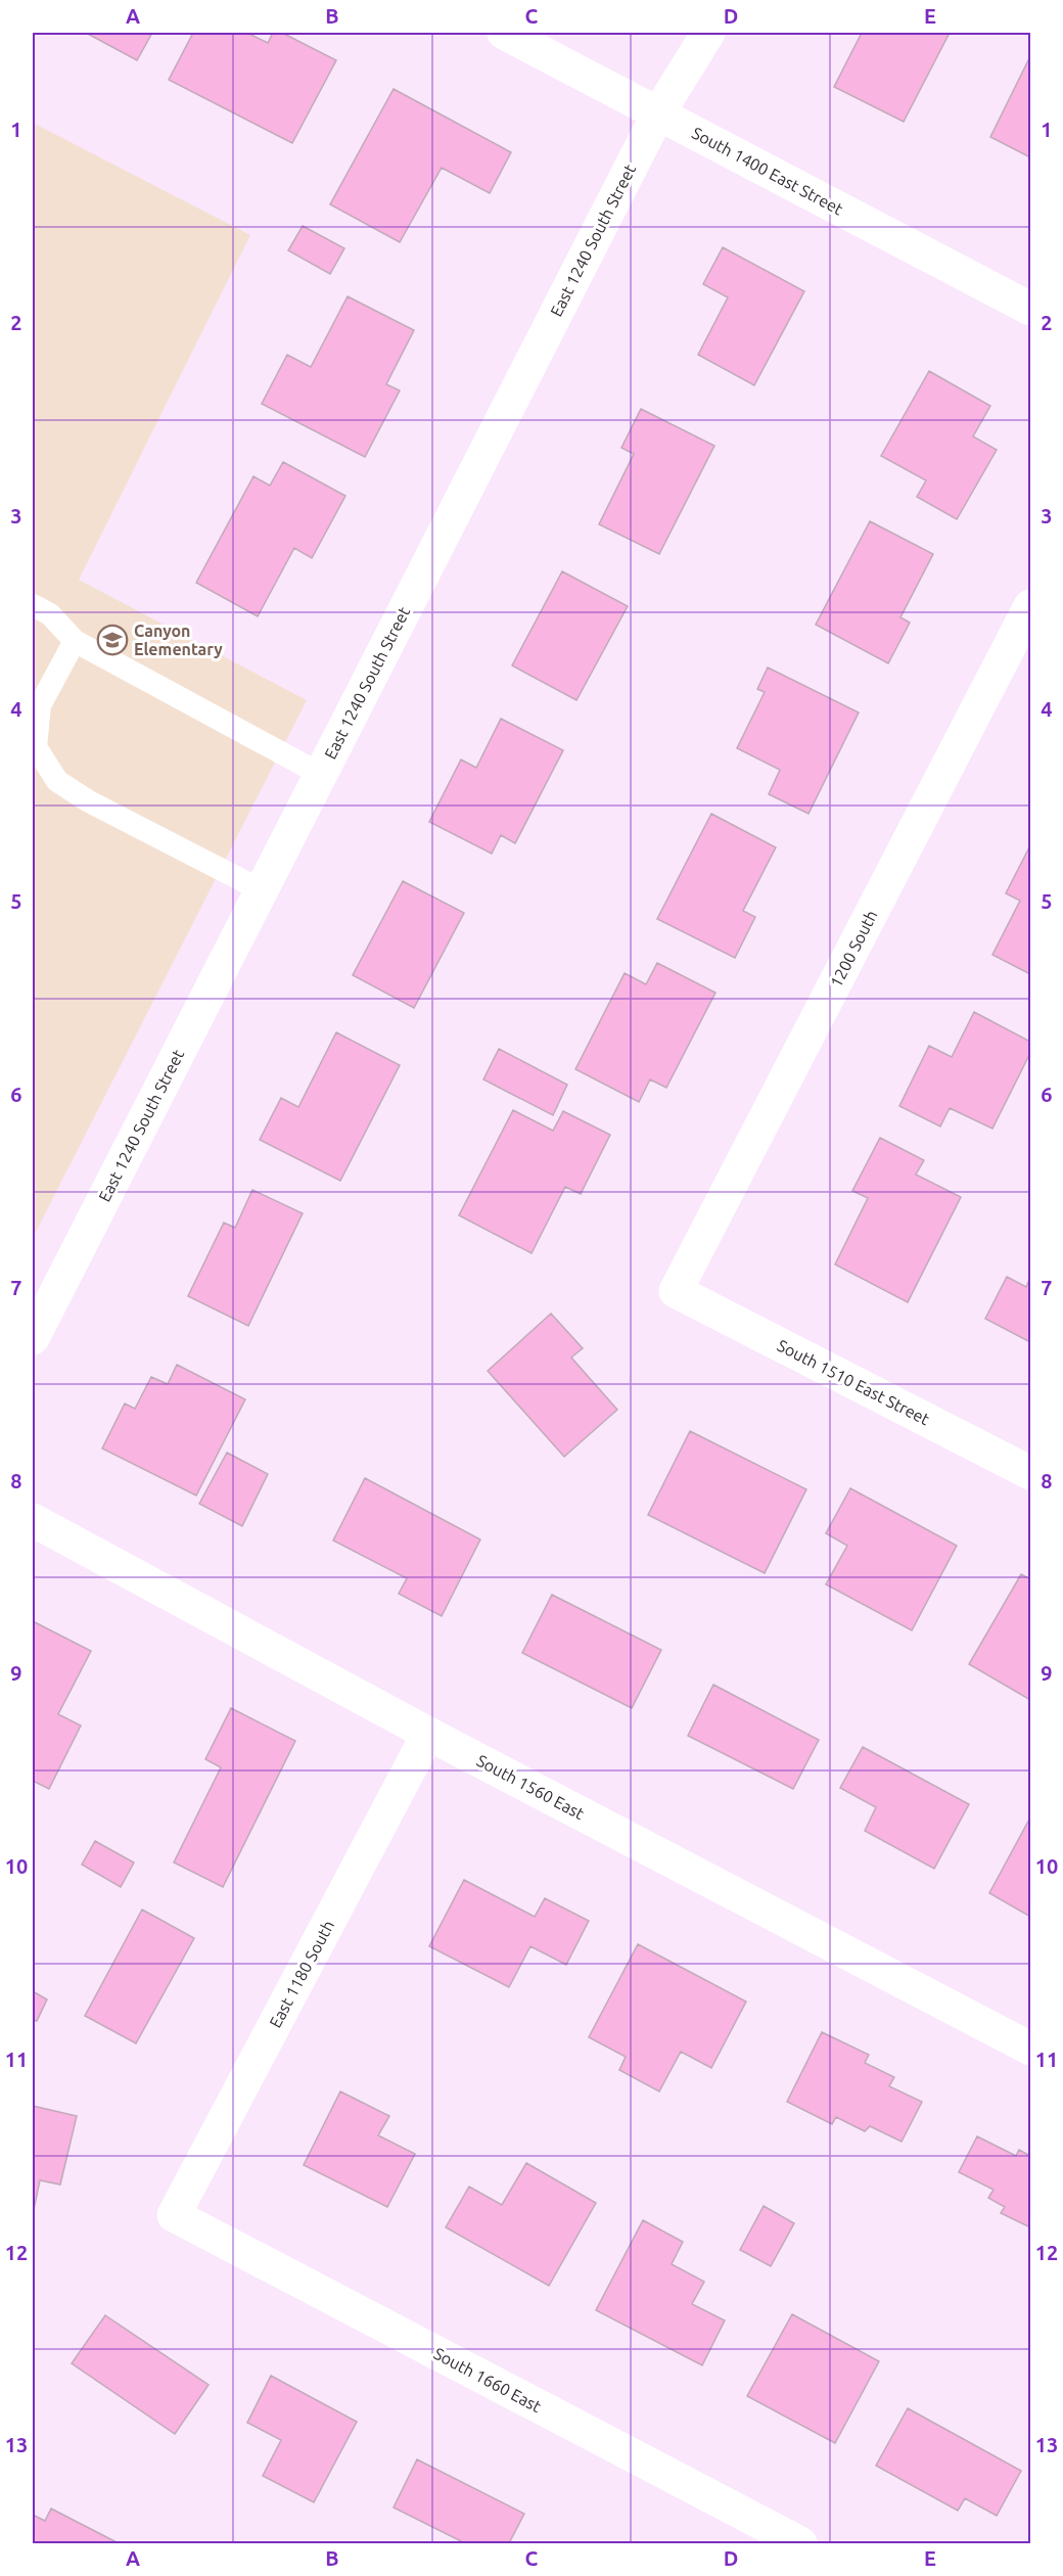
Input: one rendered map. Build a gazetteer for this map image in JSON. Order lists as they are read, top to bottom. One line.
{"streets":{"street":["South 1400 East Street","East 1240 South Street","1200 South","South 1510 East Street","South 1560 East","East 1180 South","South 1660 East"]},"crossings":[["South 1400 East Street","East 1240 South Street"],["1200 South","South 1510 East Street"],["South 1560 East","East 1180 South"],["East 1180 South","South 1660 East"]],"places":{"school or university":["Canyon Elementary"]},"grid":{"columns":["A","B","C","D","E"],"rows":["1","2","3","4","5","6","7","8","9","10","11","12","13"]}}
